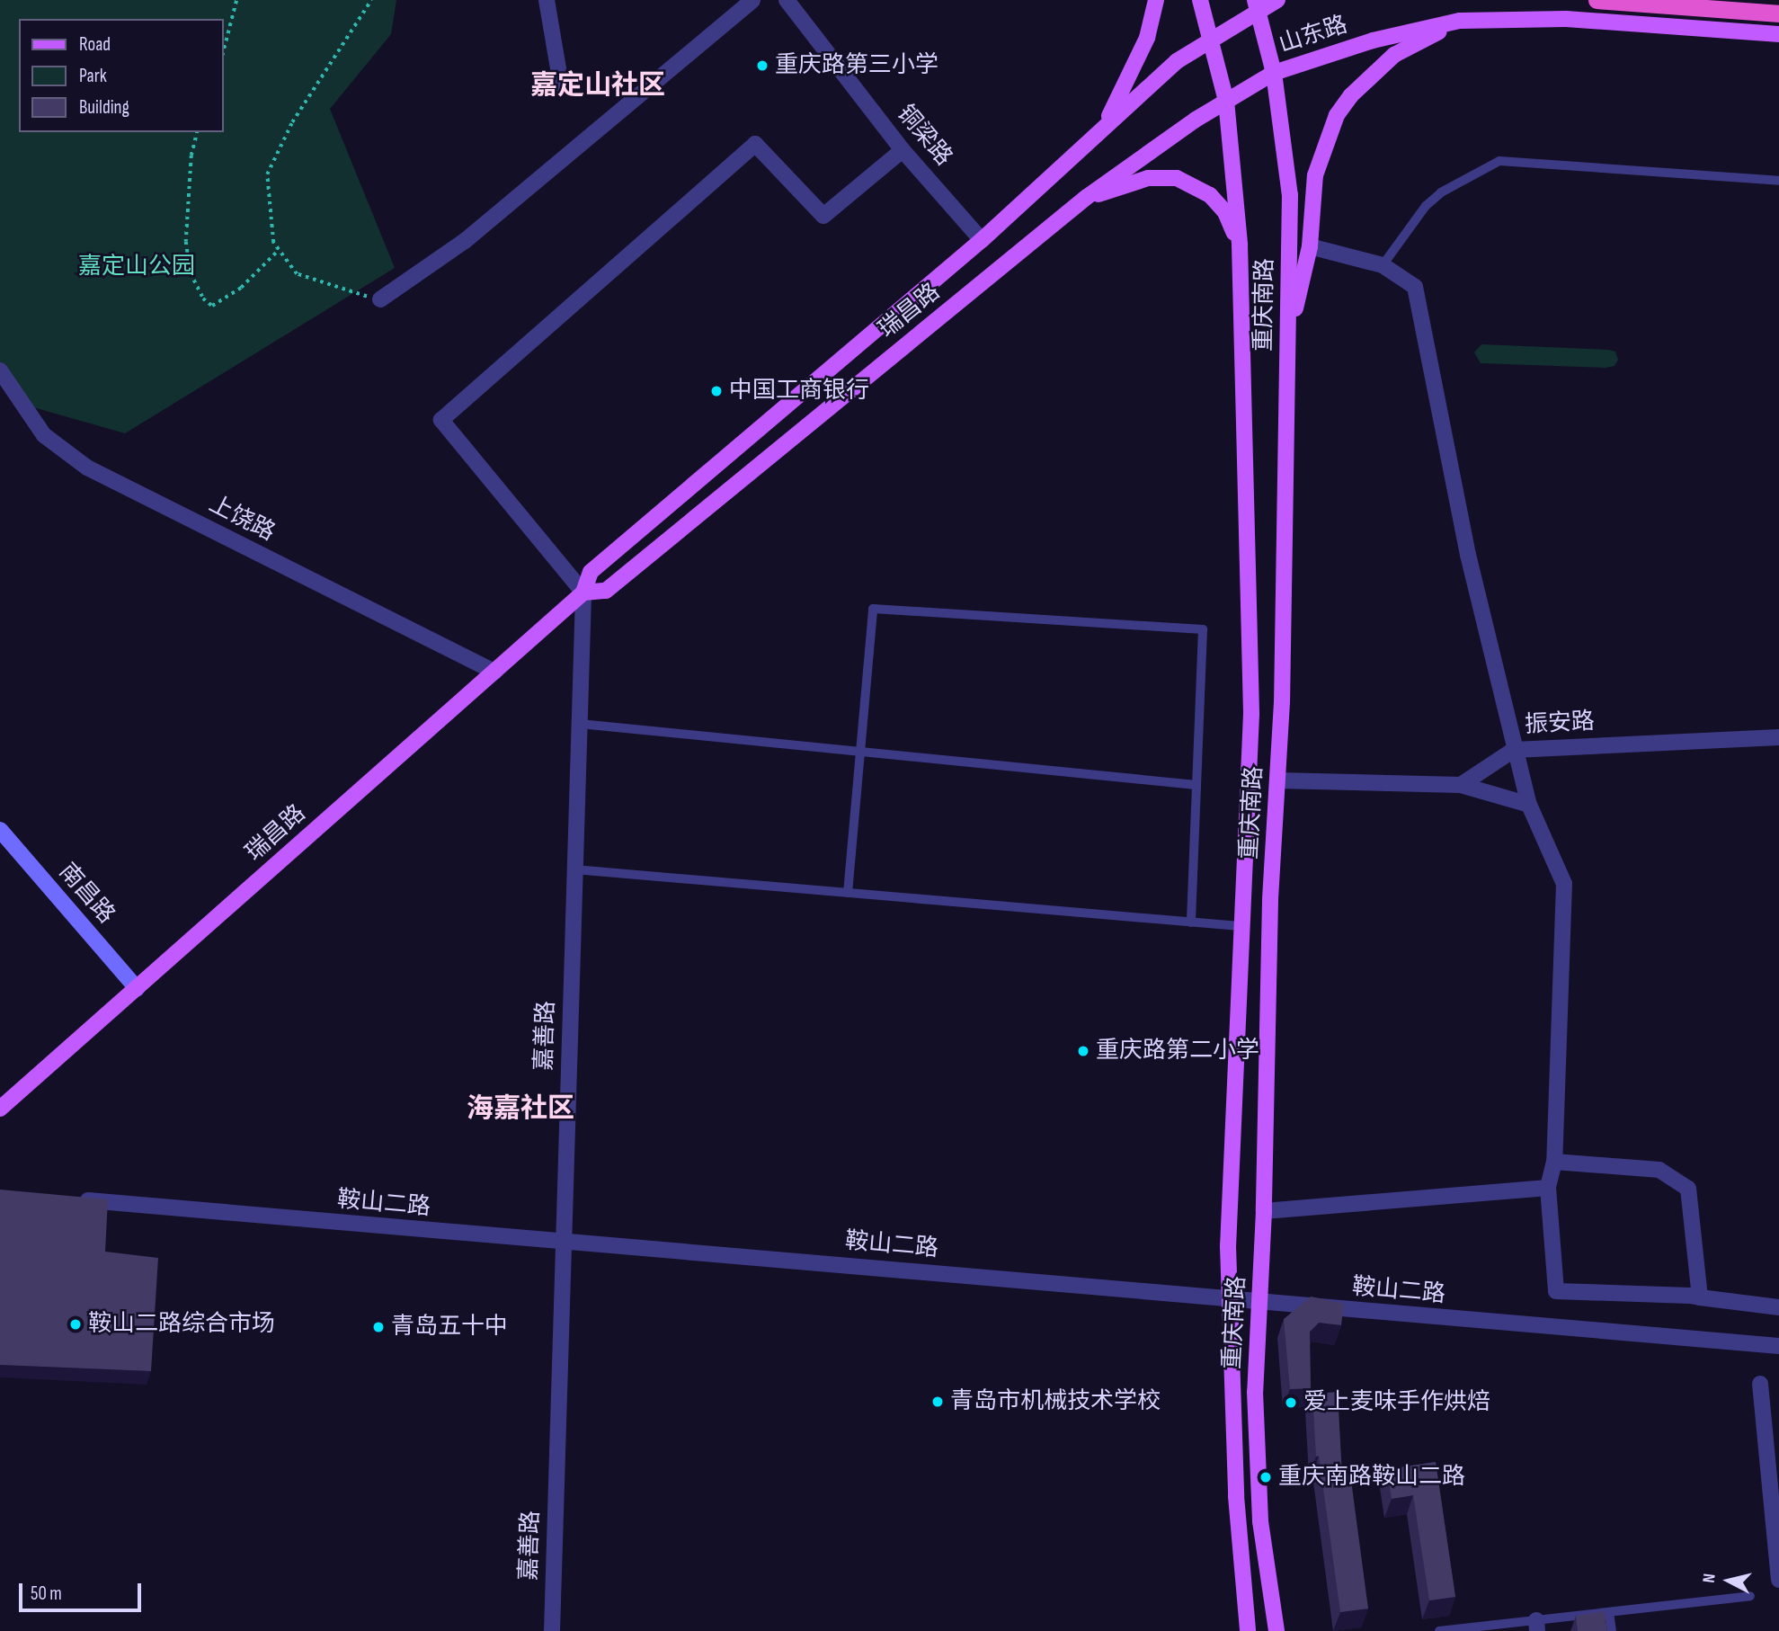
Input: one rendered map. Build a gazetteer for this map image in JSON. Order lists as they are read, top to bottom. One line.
{"streets":{"main road":["山东路","重庆南路","瑞昌路","南昌路"],"street":["铜梁路","上饶路","振安路","嘉善路","鞍山二路"]},"crossings":[["山东路","重庆南路"],["山东路","瑞昌路"],["铜梁路","瑞昌路"],["重庆南路","瑞昌路"],["重庆南路","鞍山二路"],["瑞昌路","上饶路"],["瑞昌路","南昌路"],["瑞昌路","嘉善路"],["嘉善路","鞍山二路"]],"districts":["嘉定山社区","海嘉社区"],"parks":["嘉定山公园"],"places":["重庆路第三小学","中国工商银行","重庆路第二小学","鞍山二路综合市场","青岛五十中","青岛市机械技术学校","爱上麦味手作烘焙","重庆南路鞍山二路"],"legend":["Road","Park","Building"],"scale_bar":"50 m","north":"left"}
